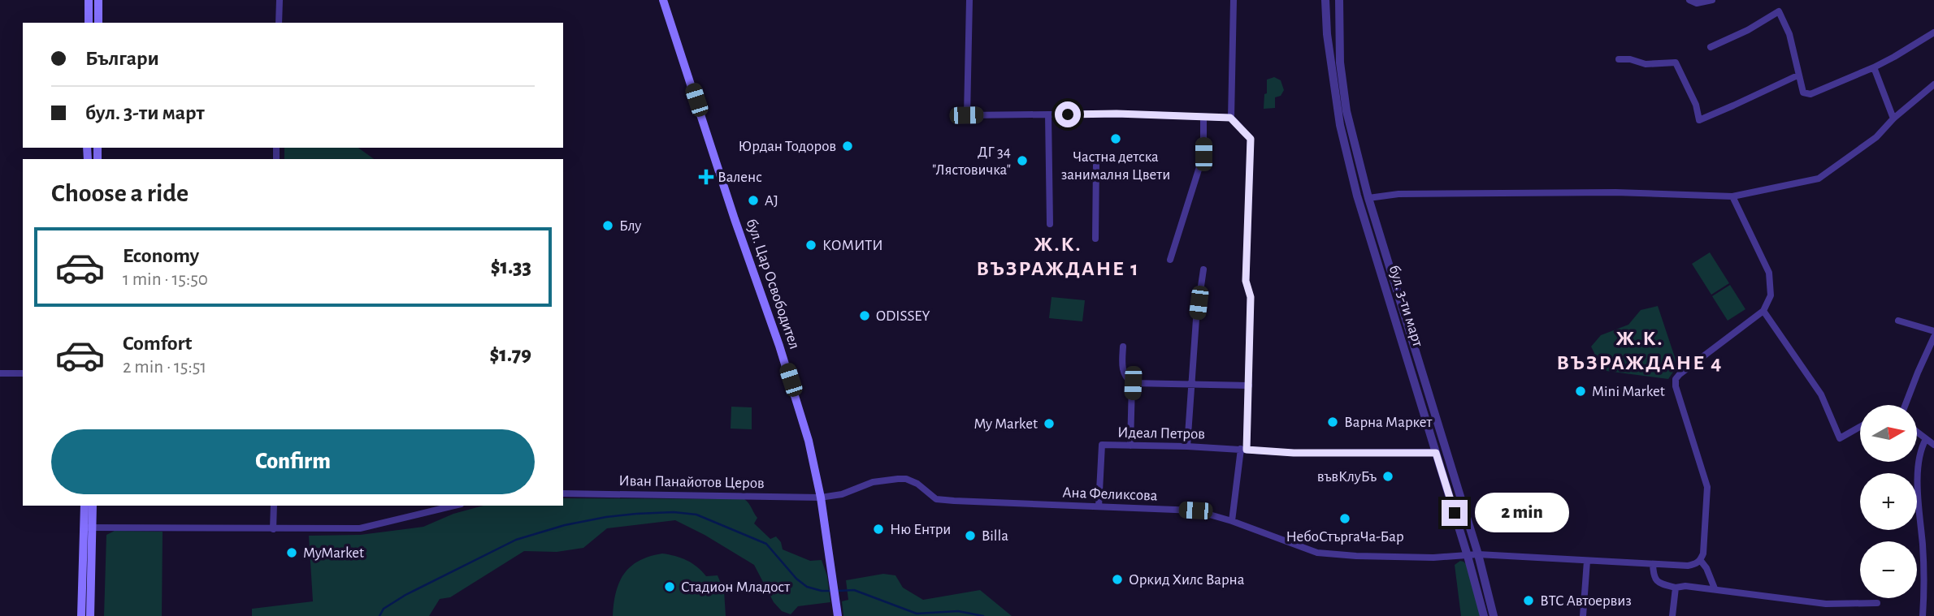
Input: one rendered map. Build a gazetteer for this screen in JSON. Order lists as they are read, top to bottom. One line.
{"streets":{"main road":["бул. Цар Освободител"],"street":["бул. 3-ти март","Идеал Петров","Иван Панайотов Церов","Ана Феликсова"]},"crossings":[["бул. Цар Освободител","Иван Панайотов Церов"],["бул. Цар Освободител","Ана Феликсова"],["бул. 3-ти март","Идеал Петров"],["бул. 3-ти март","Ана Феликсова"],["Идеал Петров","Ана Феликсова"],["Иван Панайотов Церов","Ана Феликсова"]],"districts":["Ж.К. ВЪЗРАЖДАНЕ 1","Ж.К. ВЪЗРАЖДАНЕ 4"],"places":{"other":["Частна детска занималня Цвети","Юрдан Тодоров","ДГ 34 \"Лястовичка\"","AJ","Блу","КОМИТИ","ODISSEY","Mini Market","Варна Маркет","My Market","въвКлуБъ","НебоСтъргаЧа-Бар","Ню Ентри","Billa","MyMarket","Оркид Хилс Варна","Стадион Младост","ВТС Автоервиз"],"health":["Валенс"]},"north":"right","page":{"banner":["Българи","бул. 3-ти март"],"heading":"Choose a ride","list":[{"name":"Economy","note":"1 min · 15:50","value":"$1.33"},{"name":"Comfort","note":"2 min · 15:51","value":"$1.79"}],"map_buttons":["+","−"],"buttons":"Confirm","bubble":"2 min"}}
